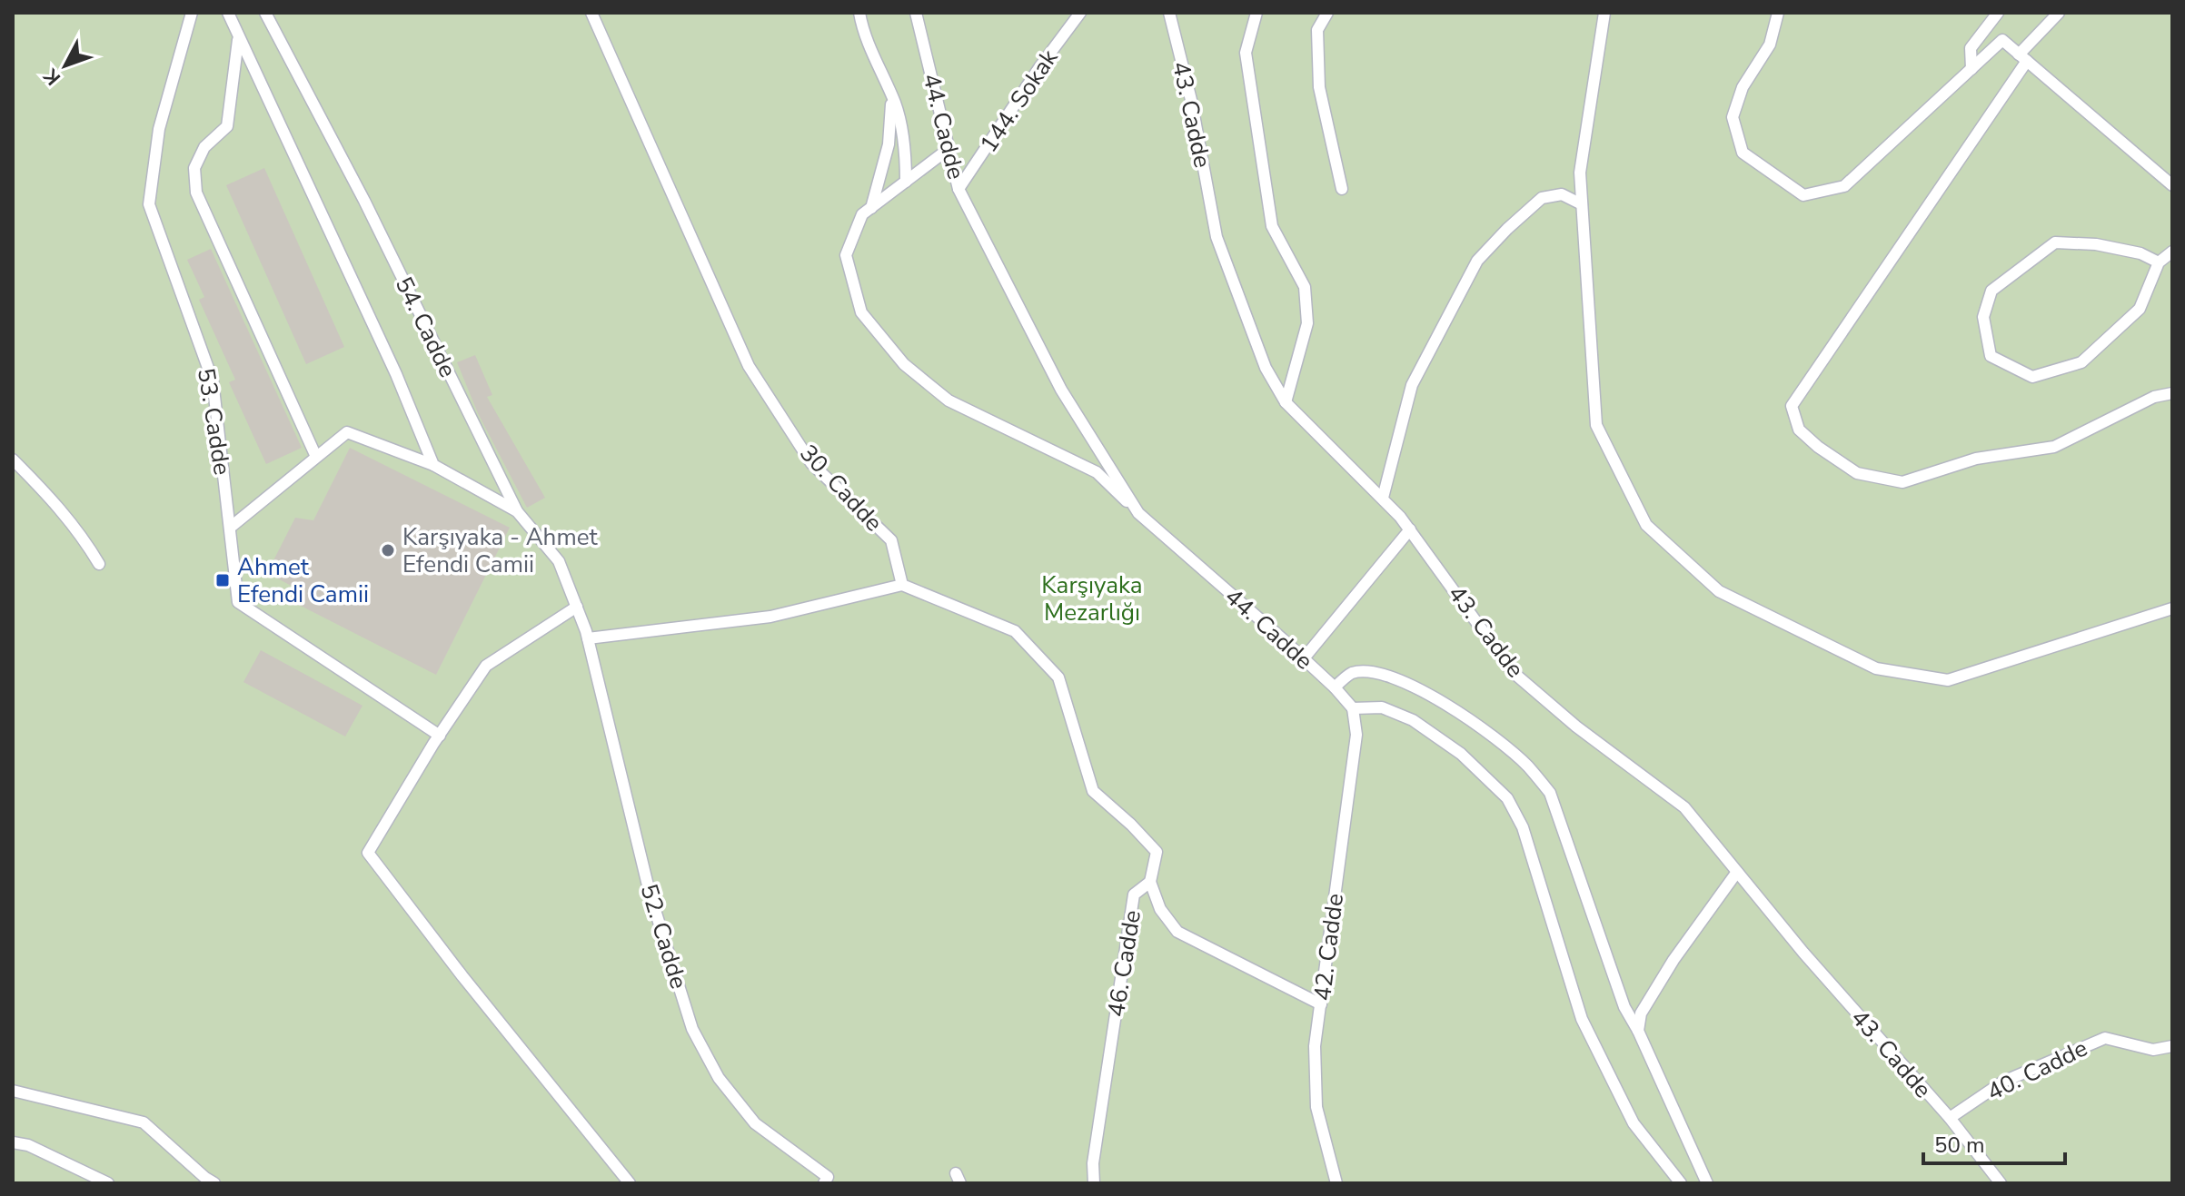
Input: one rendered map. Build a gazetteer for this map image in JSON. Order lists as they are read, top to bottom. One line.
{"streets":{"lane":["144. Sokak","43. Cadde","44. Cadde","54. Cadde","53. Cadde","30. Cadde","52. Cadde","42. Cadde","46. Cadde","40. Cadde"]},"crossings":[["144. Sokak","44. Cadde"],["43. Cadde","40. Cadde"],["44. Cadde","42. Cadde"],["54. Cadde","52. Cadde"],["42. Cadde","46. Cadde"]],"parks":["Karşıyaka Mezarlığı"],"places":{"other":["Karşıyaka - Ahmet Efendi Camii"],"transit":["Ahmet Efendi Camii"]},"scale_bar":"50 m","north":"bottom left"}
